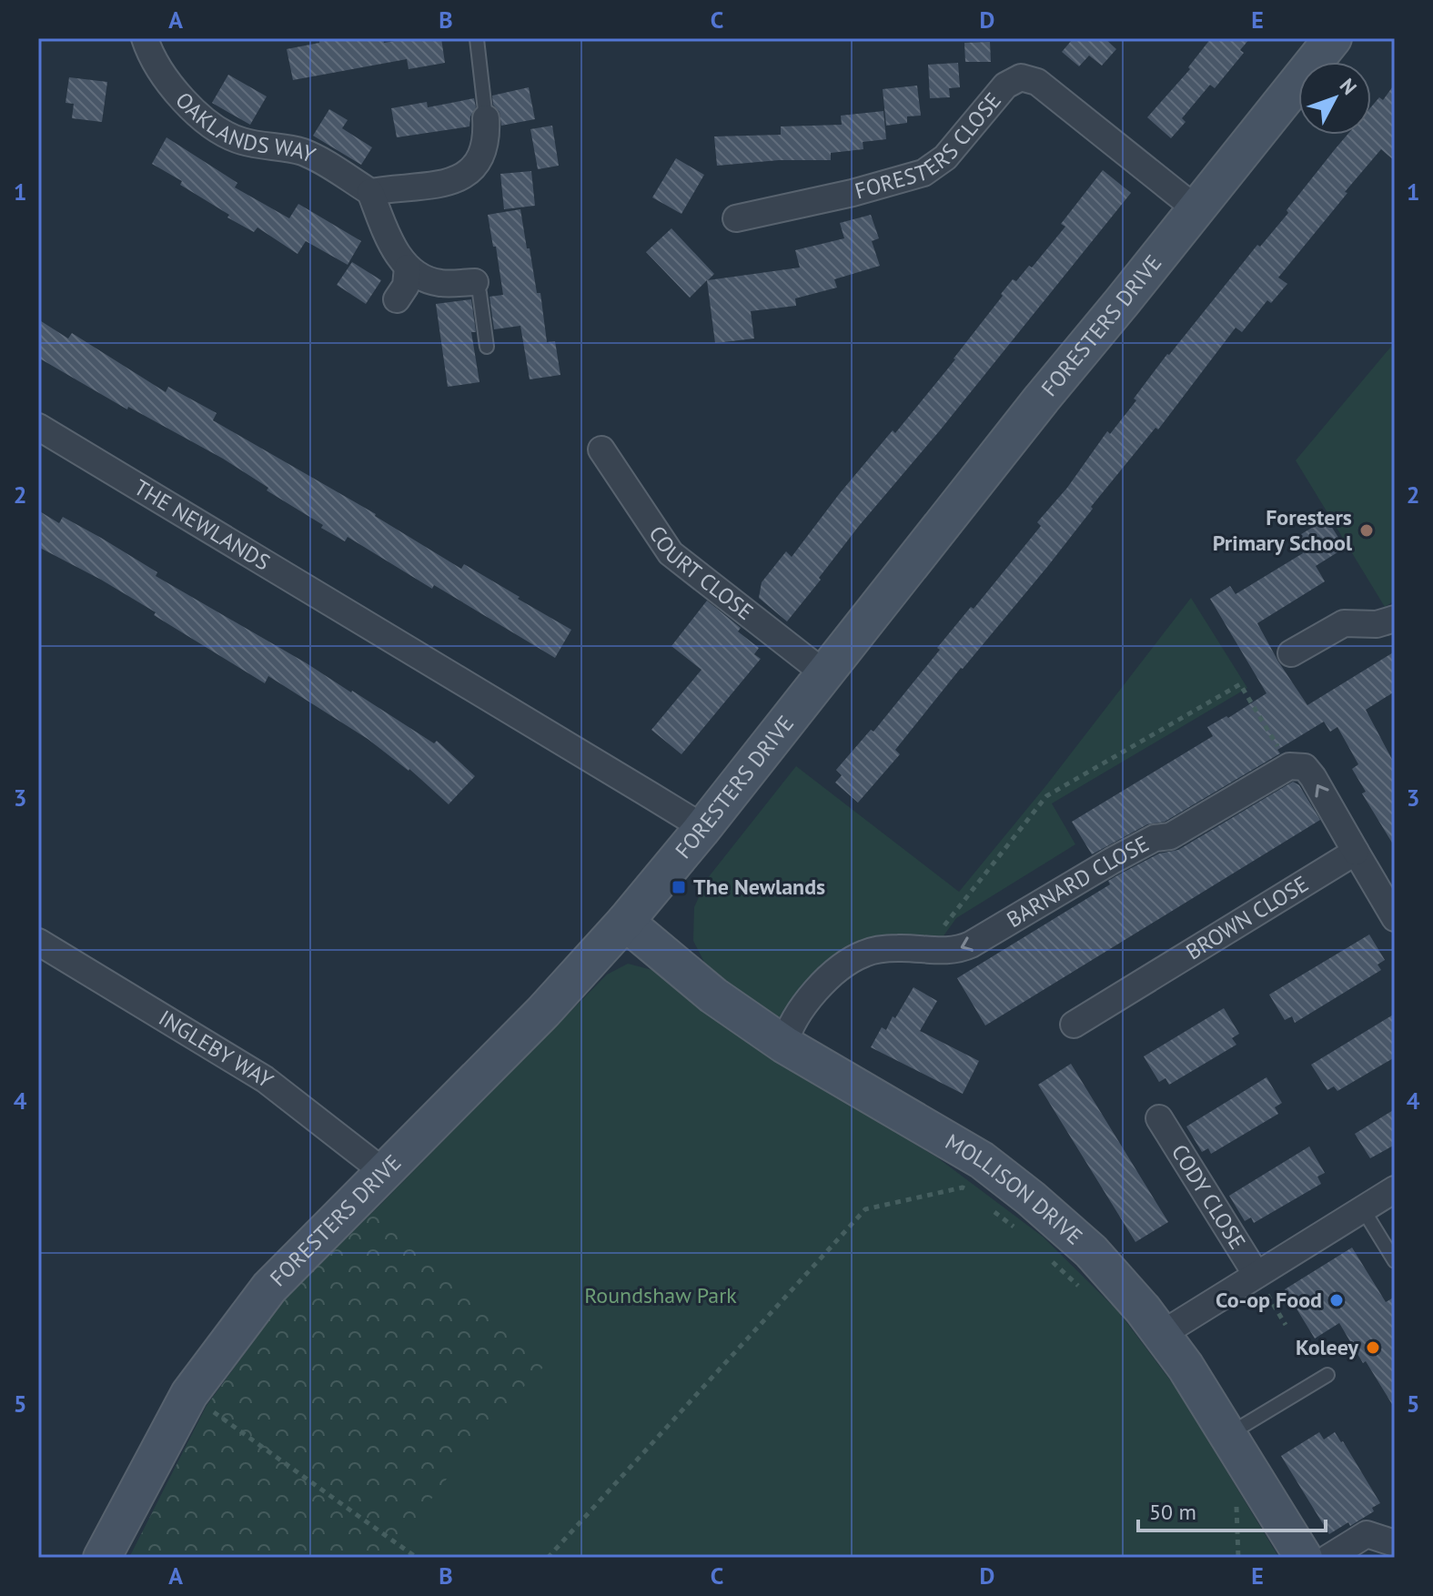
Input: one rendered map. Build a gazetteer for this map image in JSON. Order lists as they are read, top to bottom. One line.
{"streets":{"main road":["FORESTERS DRIVE","MOLLISON DRIVE"],"street":["OAKLANDS WAY","FORESTERS CLOSE","THE NEWLANDS","COURT CLOSE","BARNARD CLOSE","BROWN CLOSE","INGLEBY WAY","CODY CLOSE"]},"crossings":[["FORESTERS CLOSE","FORESTERS DRIVE"],["FORESTERS DRIVE","THE NEWLANDS"],["FORESTERS DRIVE","COURT CLOSE"],["FORESTERS DRIVE","INGLEBY WAY"],["FORESTERS DRIVE","MOLLISON DRIVE"],["BARNARD CLOSE","MOLLISON DRIVE"]],"one_way":["BARNARD CLOSE"],"parks":["Roundshaw Park"],"places":{"other":["Foresters Primary School","Co-op Food","Koleey"],"transit":["The Newlands"]},"scale_bar":"50 m","north":"top right","grid":{"columns":["A","B","C","D","E"],"rows":["1","2","3","4","5"]}}
